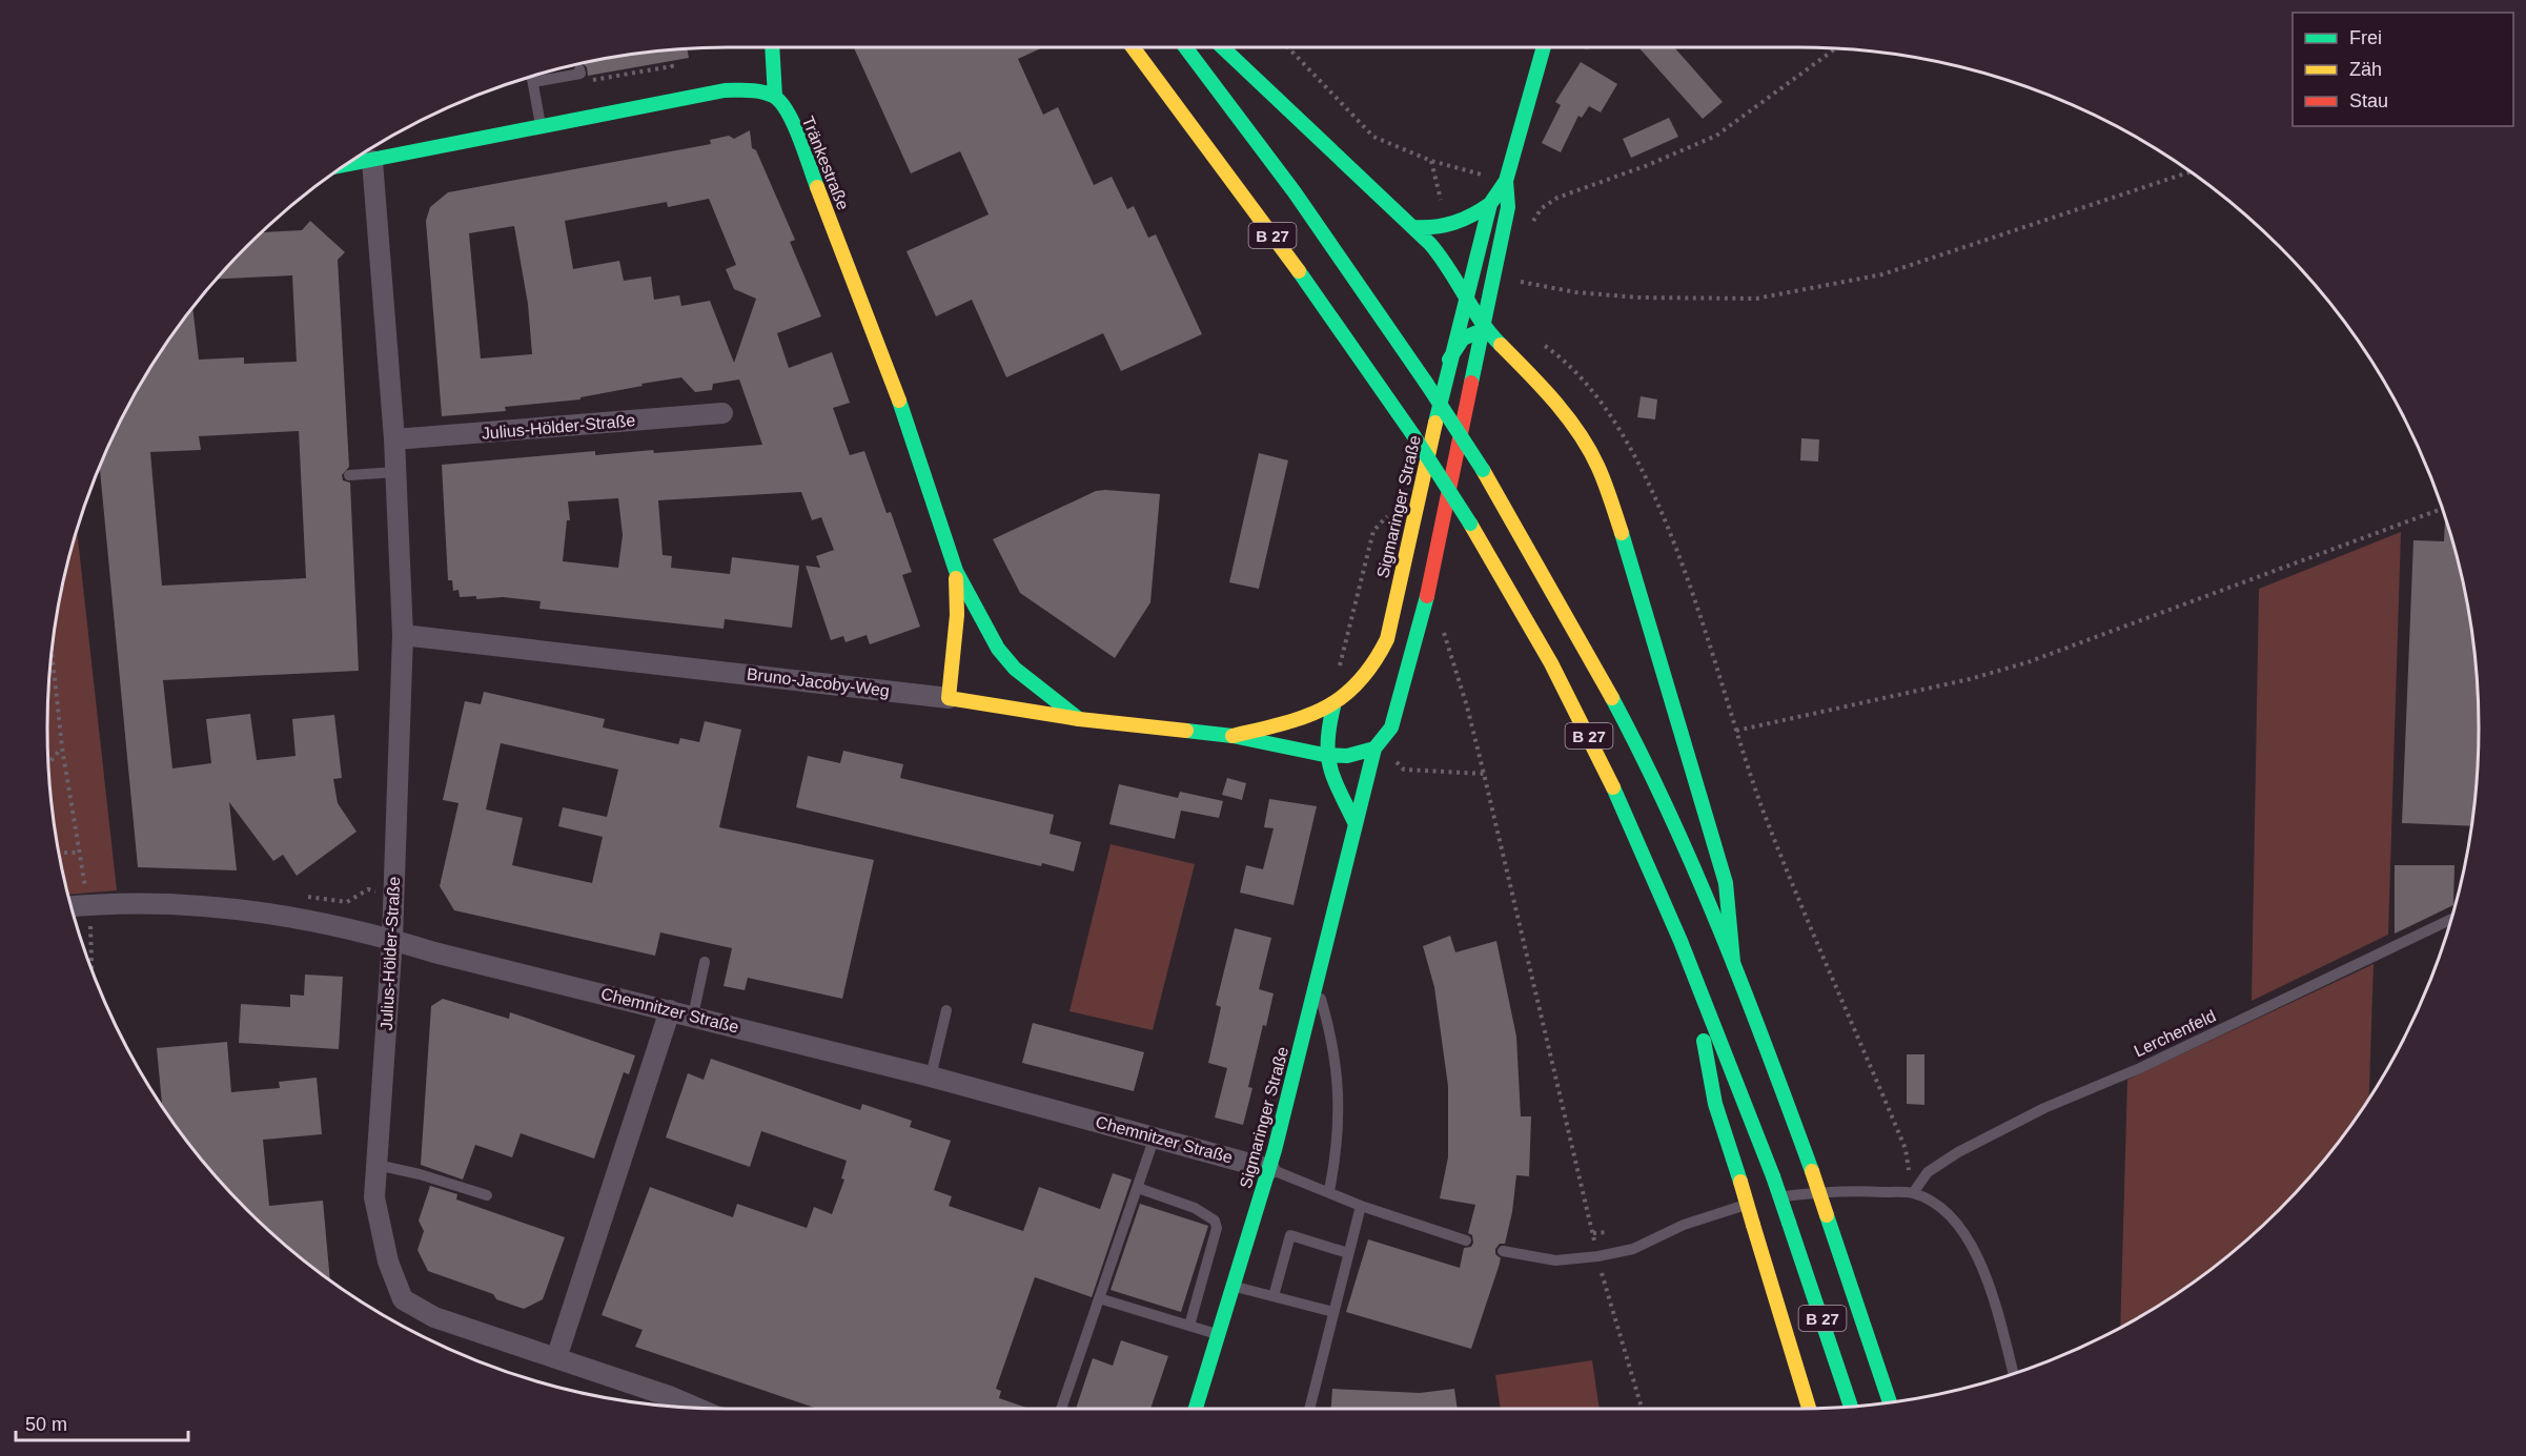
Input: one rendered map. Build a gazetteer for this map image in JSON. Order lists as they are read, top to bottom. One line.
{"streets":{"main road":["Tränkestraße","B 27","Sigmaringer Straße","Bruno-Jacoby-Weg"],"street":["Julius-Hölder-Straße","Chemnitzer Straße"],"lane":["Lerchenfeld"]},"crossings":[["Tränkestraße","Bruno-Jacoby-Weg"],["B 27","Sigmaringer Straße"],["Julius-Hölder-Straße","Bruno-Jacoby-Weg"],["Julius-Hölder-Straße","Chemnitzer Straße"],["Sigmaringer Straße","Bruno-Jacoby-Weg"],["Sigmaringer Straße","Chemnitzer Straße"]],"legend":["Frei","Zäh","Stau"],"scale_bar":"50 m"}
